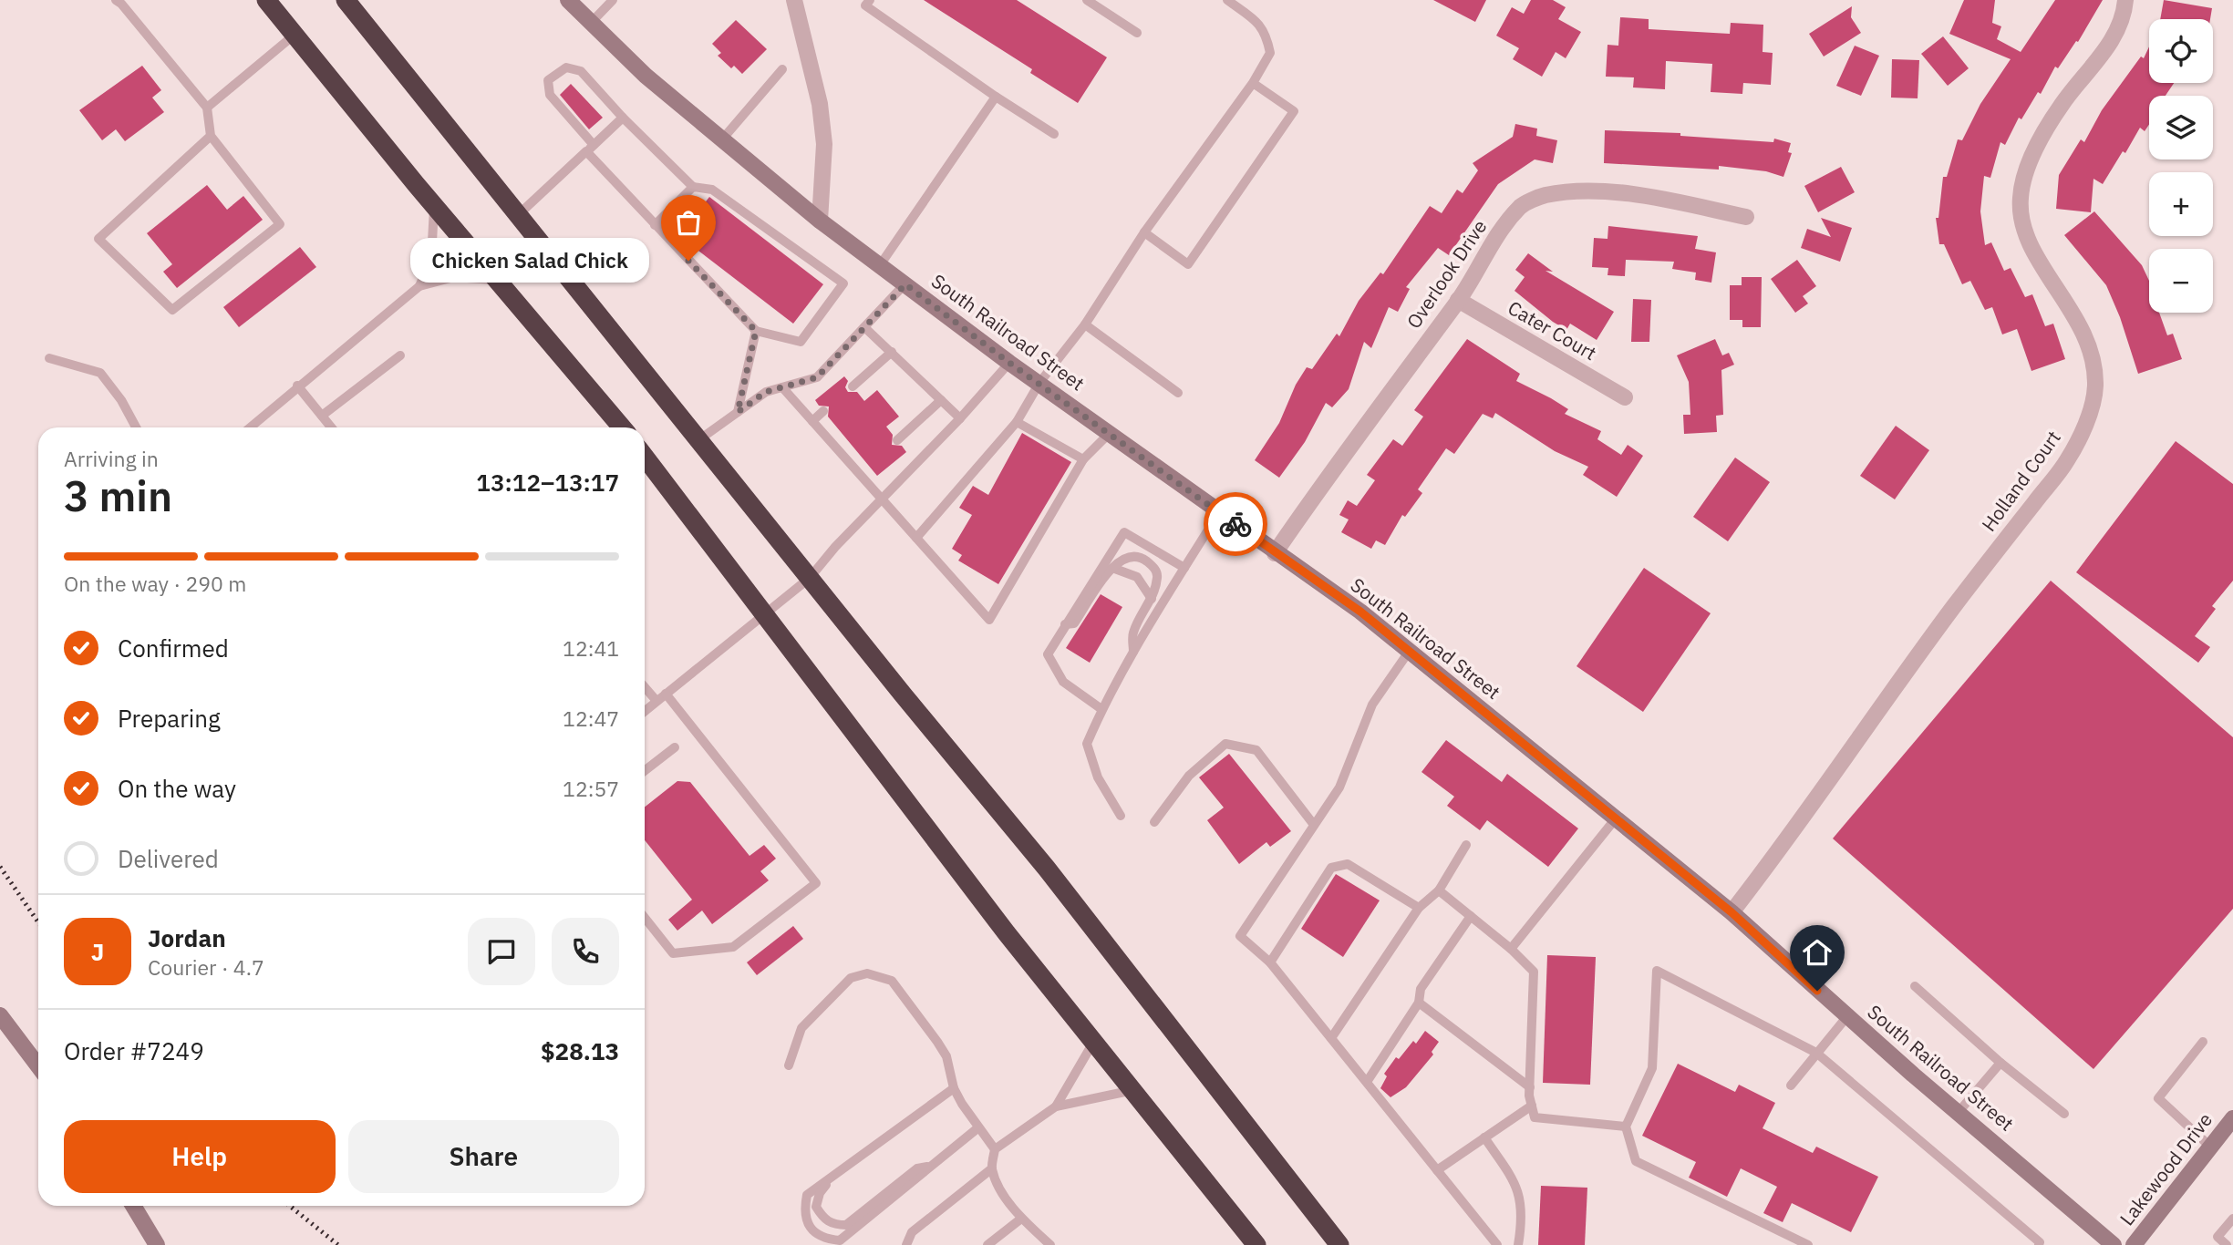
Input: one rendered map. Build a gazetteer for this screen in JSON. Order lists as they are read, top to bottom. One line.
{"streets":{"street":["Overlook Drive","Cater Court","South Railroad Street","Holland Court","Lakewood Drive"]},"crossings":[["Overlook Drive","Cater Court"],["Overlook Drive","South Railroad Street"],["South Railroad Street","Holland Court"]],"places":["Chicken Salad Chick"],"page":{"map_buttons":["+","−"],"bubble":"Chicken Salad Chick","heading":["3 min","Arriving in","13:12–13:17"],"panel":["Jordan","Courier · 4.7","Order #7249","$28.13"],"bar":"On the way · 290 m","list":[["Confirmed","12:41"],["Preparing","12:47"],["On the way","12:57"],"Delivered"],"round":"J","buttons":["Help","Share"]}}
